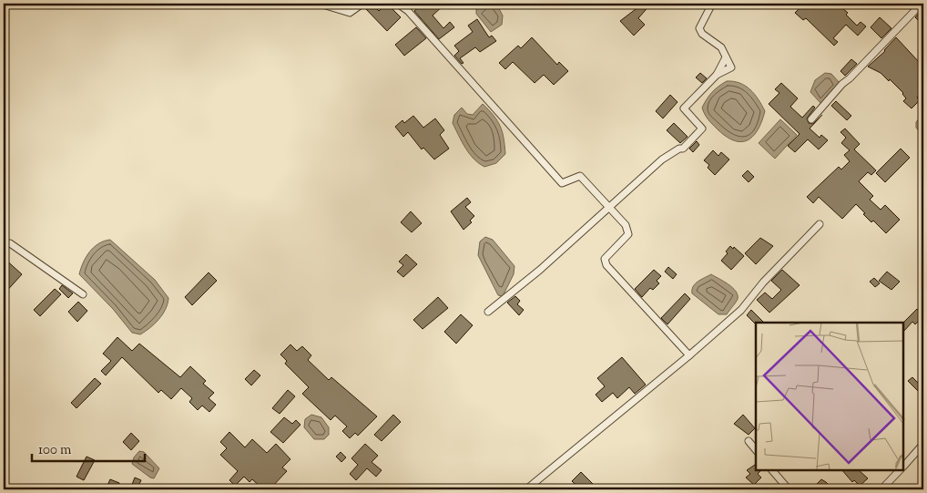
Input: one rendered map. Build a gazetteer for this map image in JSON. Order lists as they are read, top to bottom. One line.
{"scale_bar":"100 m"}
